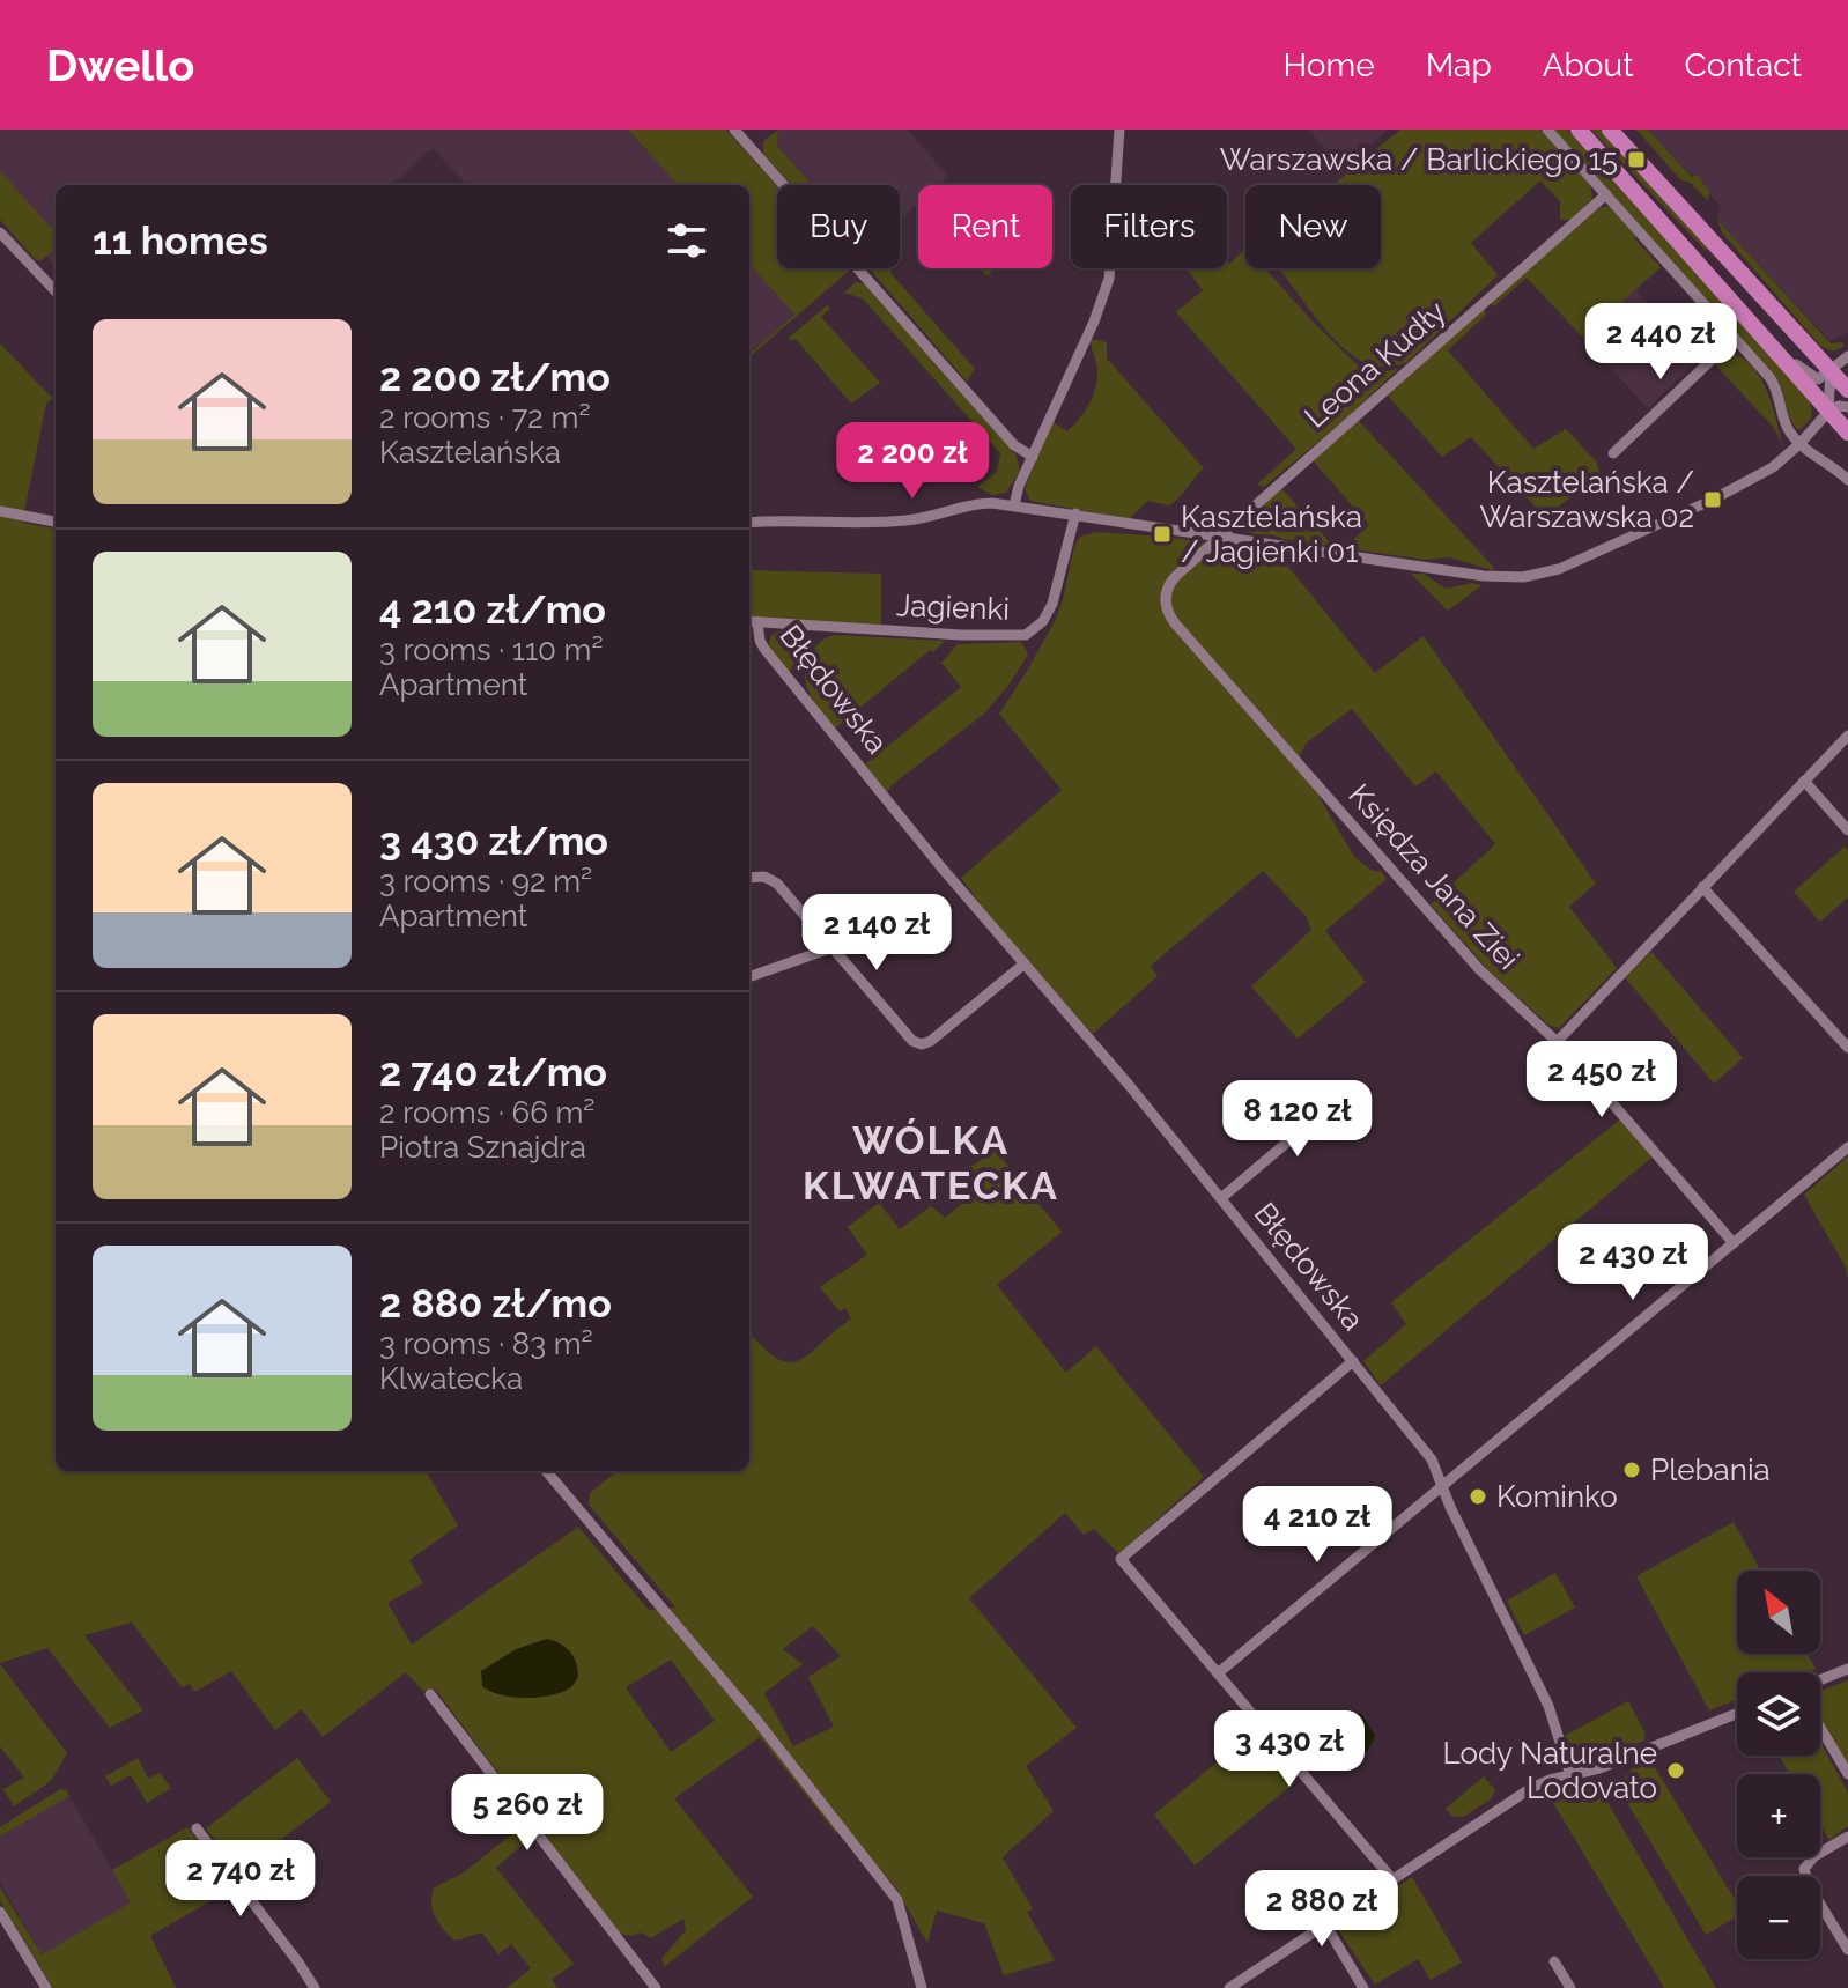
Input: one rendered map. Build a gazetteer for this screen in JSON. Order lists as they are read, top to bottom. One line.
{"streets":{"street":["Leona Kudły","Jagienki","Błędowska","Księdza Jana Ziei"]},"crossings":[["Leona Kudły","Księdza Jana Ziei"],["Jagienki","Błędowska"]],"districts":["WÓLKA KLWATECKA"],"places":{"transit":["Warszawska / Barlickiego 15","Kasztelańska / Warszawska 02","Kasztelańska / Jagienki 01"],"other":["Plebania","Kominko","Lody Naturalne Lodovato"]},"north":"top left","page":{"header":"Dwello","nav":["Home","Map","About","Contact"],"chip":["Buy","Rent","Filters","New"],"heading":"11 homes","list":[{"name":"2 200 zł/mo","note":"2 rooms · 72 m² · Kasztelańska"},{"name":"4 210 zł/mo","note":"3 rooms · 110 m² · Apartment"},{"name":"3 430 zł/mo","note":"3 rooms · 92 m² · Apartment"},{"name":"2 740 zł/mo","note":"2 rooms · 66 m² · Piotra Sznajdra"},{"name":"2 880 zł/mo","note":"3 rooms · 83 m² · Klwatecka"}],"price":["2 440 zł","2 200 zł","2 140 zł","2 450 zł","8 120 zł","2 430 zł","4 210 zł","3 430 zł","5 260 zł","2 740 zł","2 880 zł"],"map_buttons":["+","−"]}}
